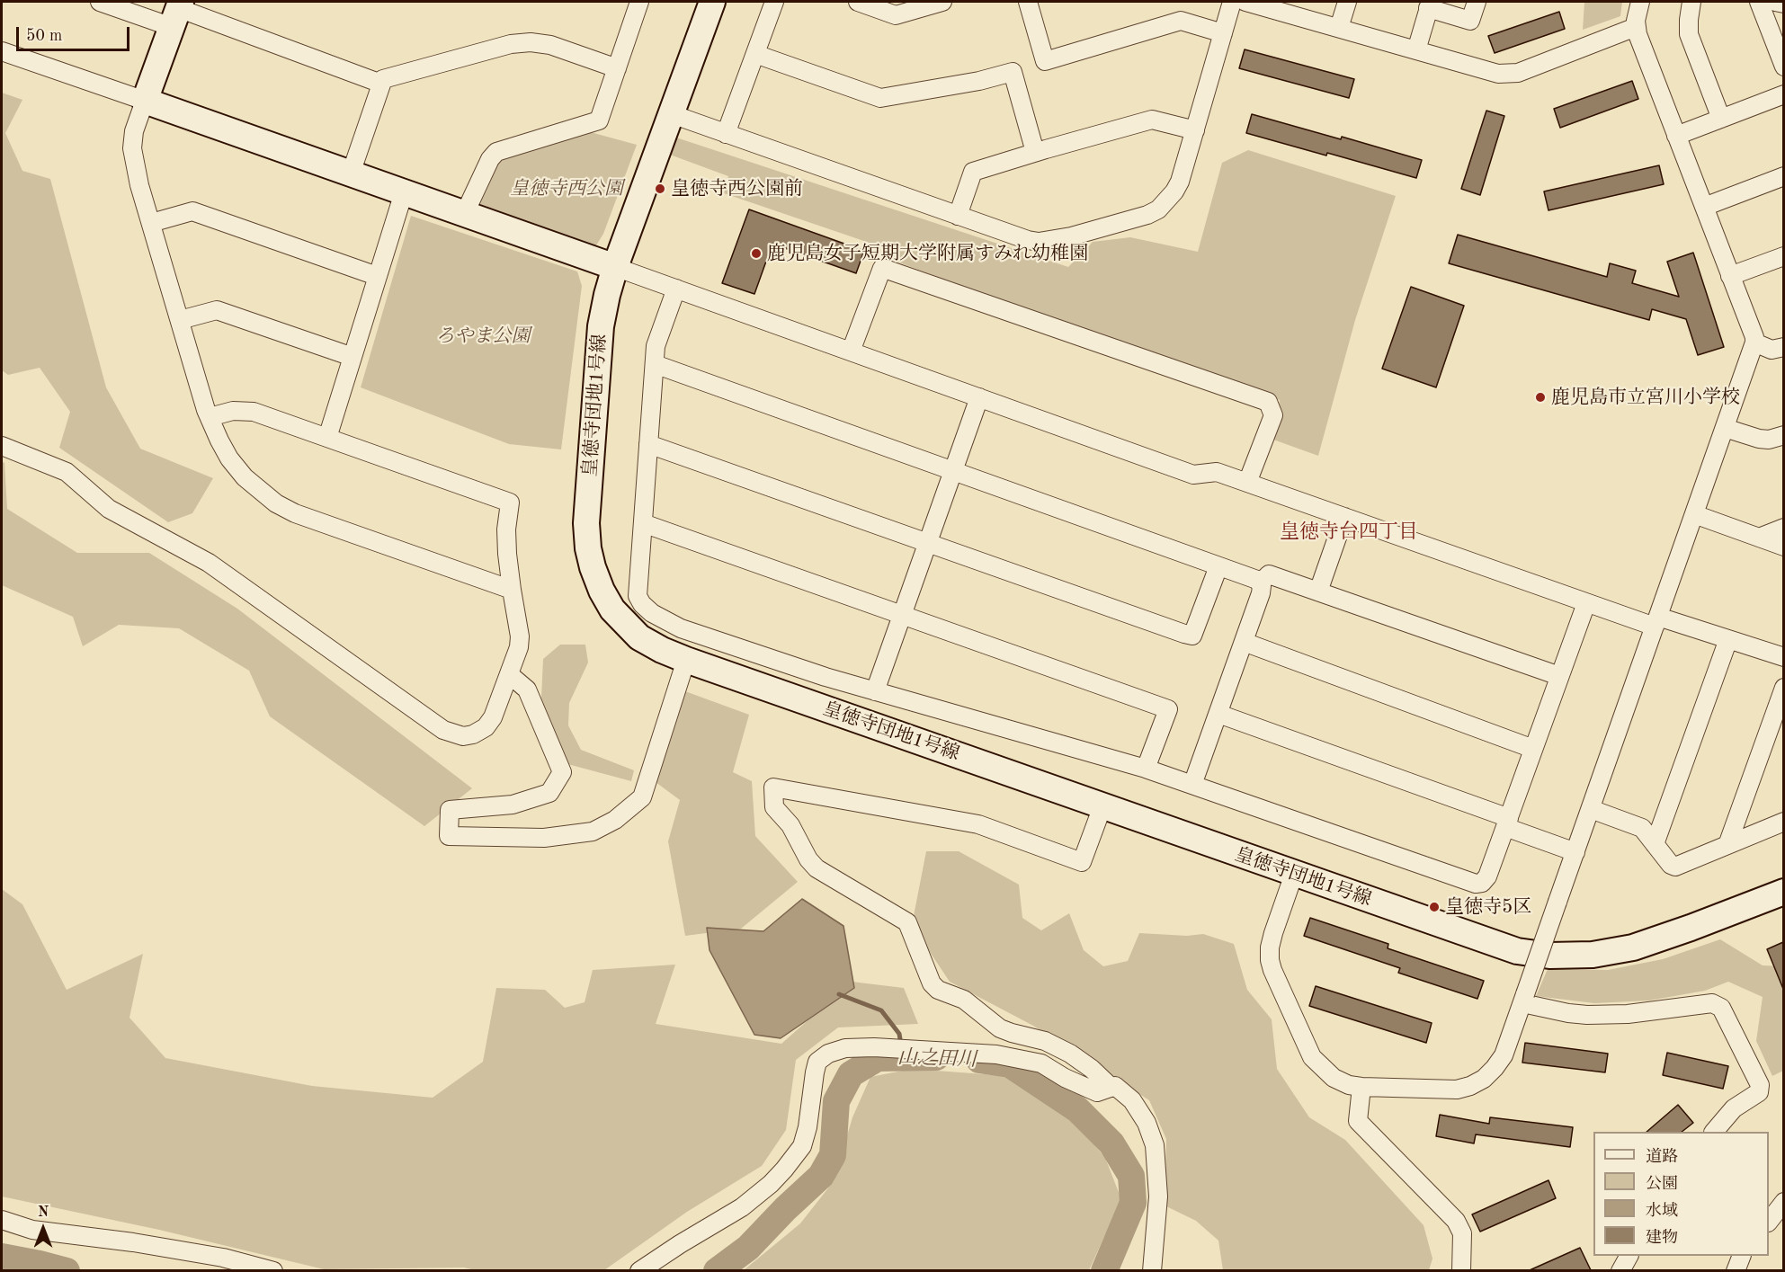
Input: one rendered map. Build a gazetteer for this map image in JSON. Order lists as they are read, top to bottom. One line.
{"streets":{"street":["皇徳寺団地1号線"]},"districts":["皇徳寺台四丁目"],"water":["山之田川"],"parks":["皇徳寺西公園","ろやま公園"],"places":["皇徳寺西公園前","鹿児島女子短期大学附属すみれ幼稚園","鹿児島市立宮川小学校","皇徳寺5区"],"legend":["道路","公園","水域","建物"],"scale_bar":"50 m","north":"top"}
